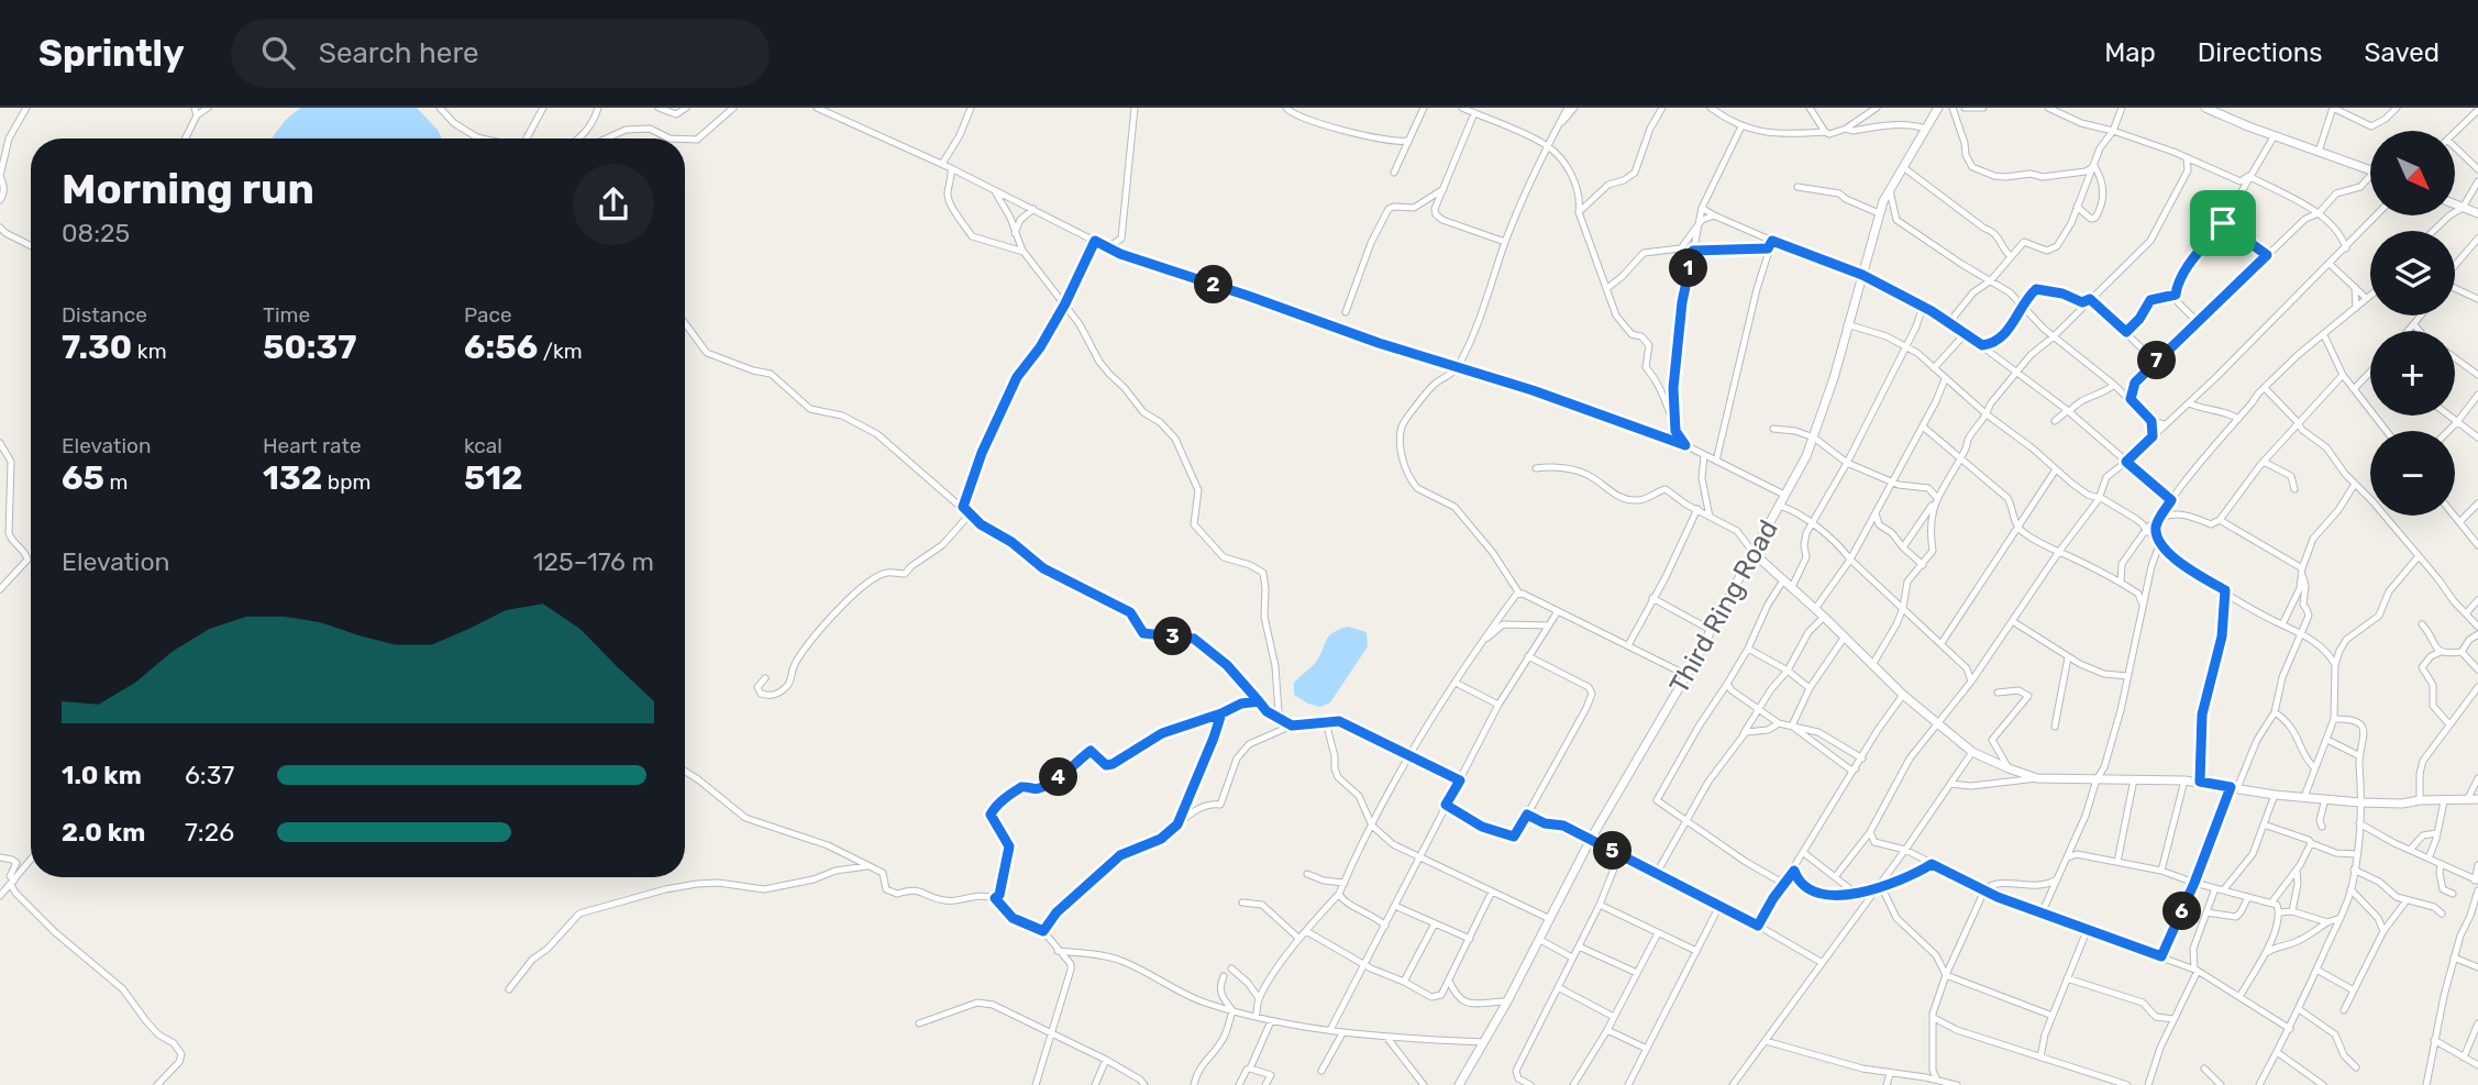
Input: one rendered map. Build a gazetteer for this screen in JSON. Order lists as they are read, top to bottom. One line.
{"streets":{"street":["Third Ring Road"]},"north":"bottom right","page":{"header":"Sprintly","search":"Search here","nav":["Map","Directions","Saved"],"map_buttons":["+","−"],"heading":["Morning run","08:25"],"pins":["1","2","7","3","4","5","6"],"stats":[["Distance","7.30 km"],["Time","50:37"],["Pace","6:56 /km"],["Elevation","65 m"],["Heart rate","132 bpm"],["kcal","512"]],"chart":["Elevation","125–176 m"],"list":[{"name":"1.0 km","note":"6:37"},{"name":"2.0 km","note":"7:26"}]}}
